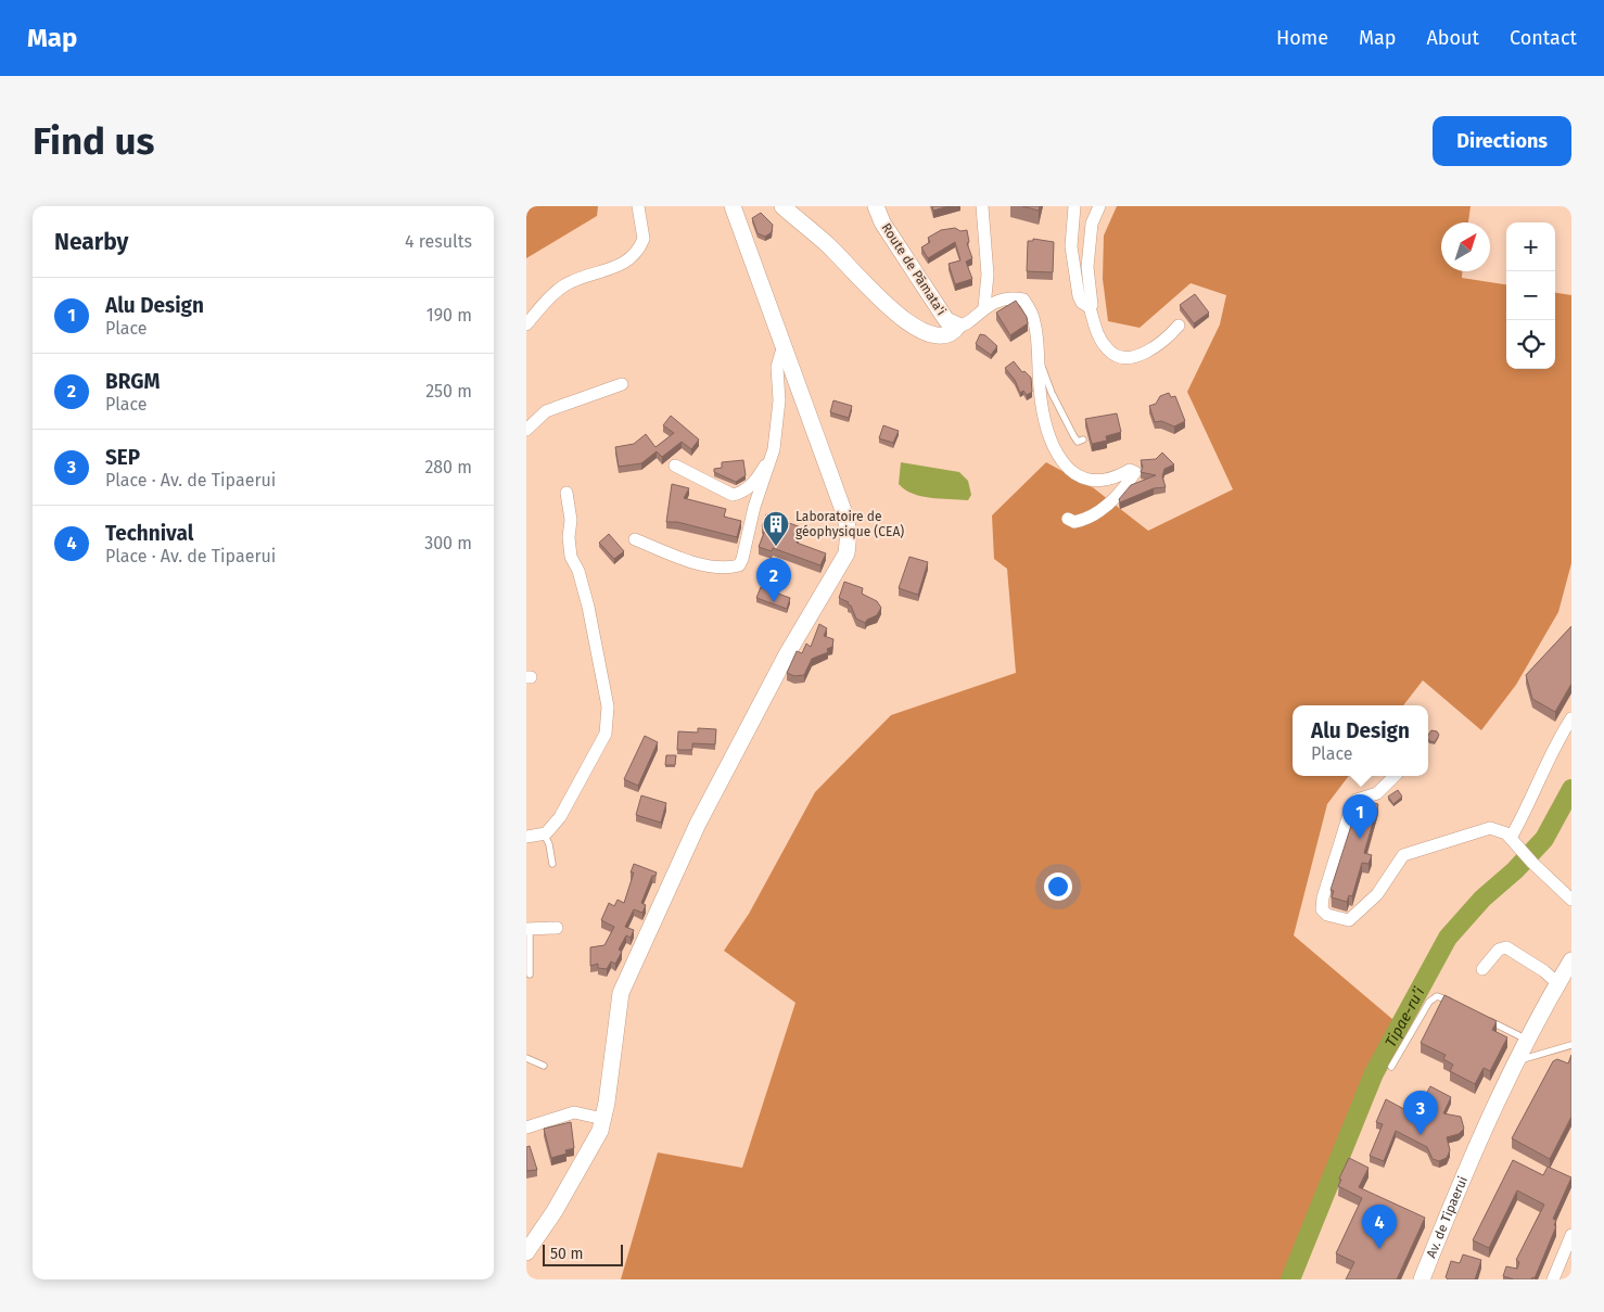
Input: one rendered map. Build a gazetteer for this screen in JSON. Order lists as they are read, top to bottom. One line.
{"streets":{"street":["Route de Pāmata'i","Av. de Tipaerui"]},"water":["Tipae-ru’i"],"places":{"building":["Laboratoire de géophysique (CEA)"]},"scale_bar":"50 m","north":"top right","page":{"header":"Map","nav":["Home","Map","About","Contact"],"buttons":"Directions","title":"Find us","heading":["Nearby","4 results"],"map_buttons":["+","−"],"list":[{"mark":"1","name":"Alu Design","note":"Place","value":"190 m"},{"mark":"2","name":"BRGM","note":"Place","value":"250 m"},{"mark":"3","name":"SEP","note":"Place · Av. de Tipaerui","value":"280 m"},{"mark":"4","name":"Technival","note":"Place · Av. de Tipaerui","value":"300 m"}],"pins":["2","1","3","4"],"popup":["Alu Design","Place"],"scale":"50 m"}}
